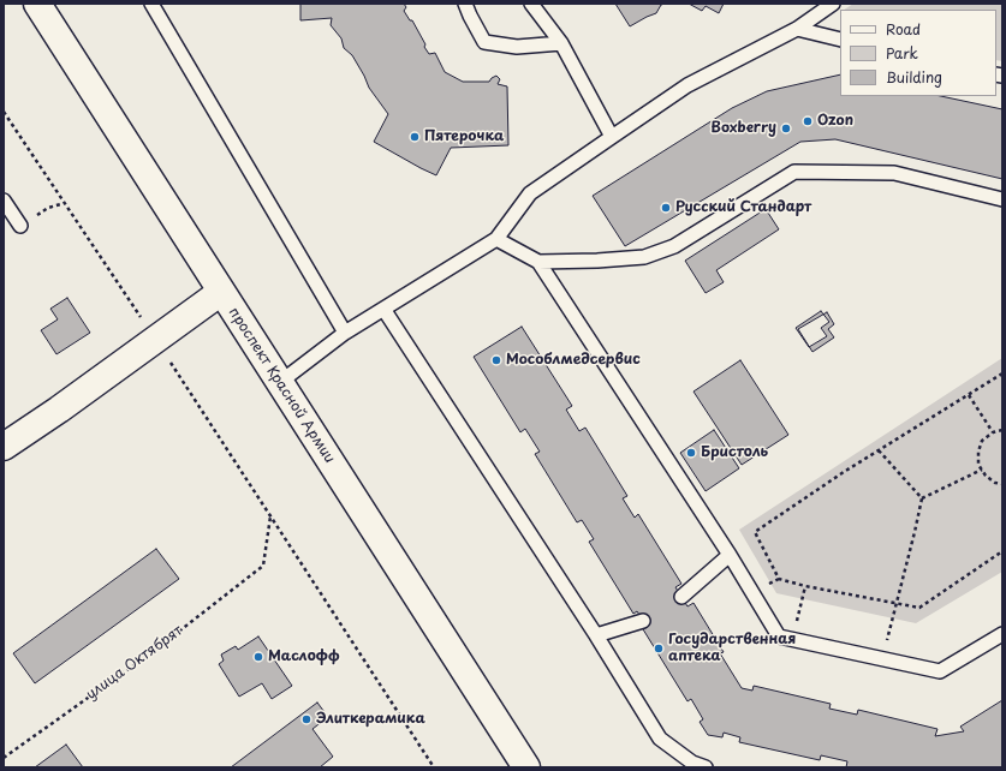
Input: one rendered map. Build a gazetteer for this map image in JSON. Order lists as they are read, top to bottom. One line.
{"streets":{"main road":["проспект Красной Армии"],"path":["улица Октябрят"]},"places":["Ozon","Boxberry","Пятерочка","Русский Стандарт","Мособлмедсервис","Бристоль","Государственная аптека","Маслофф","Элиткерамика"],"legend":["Road","Park","Building"]}
